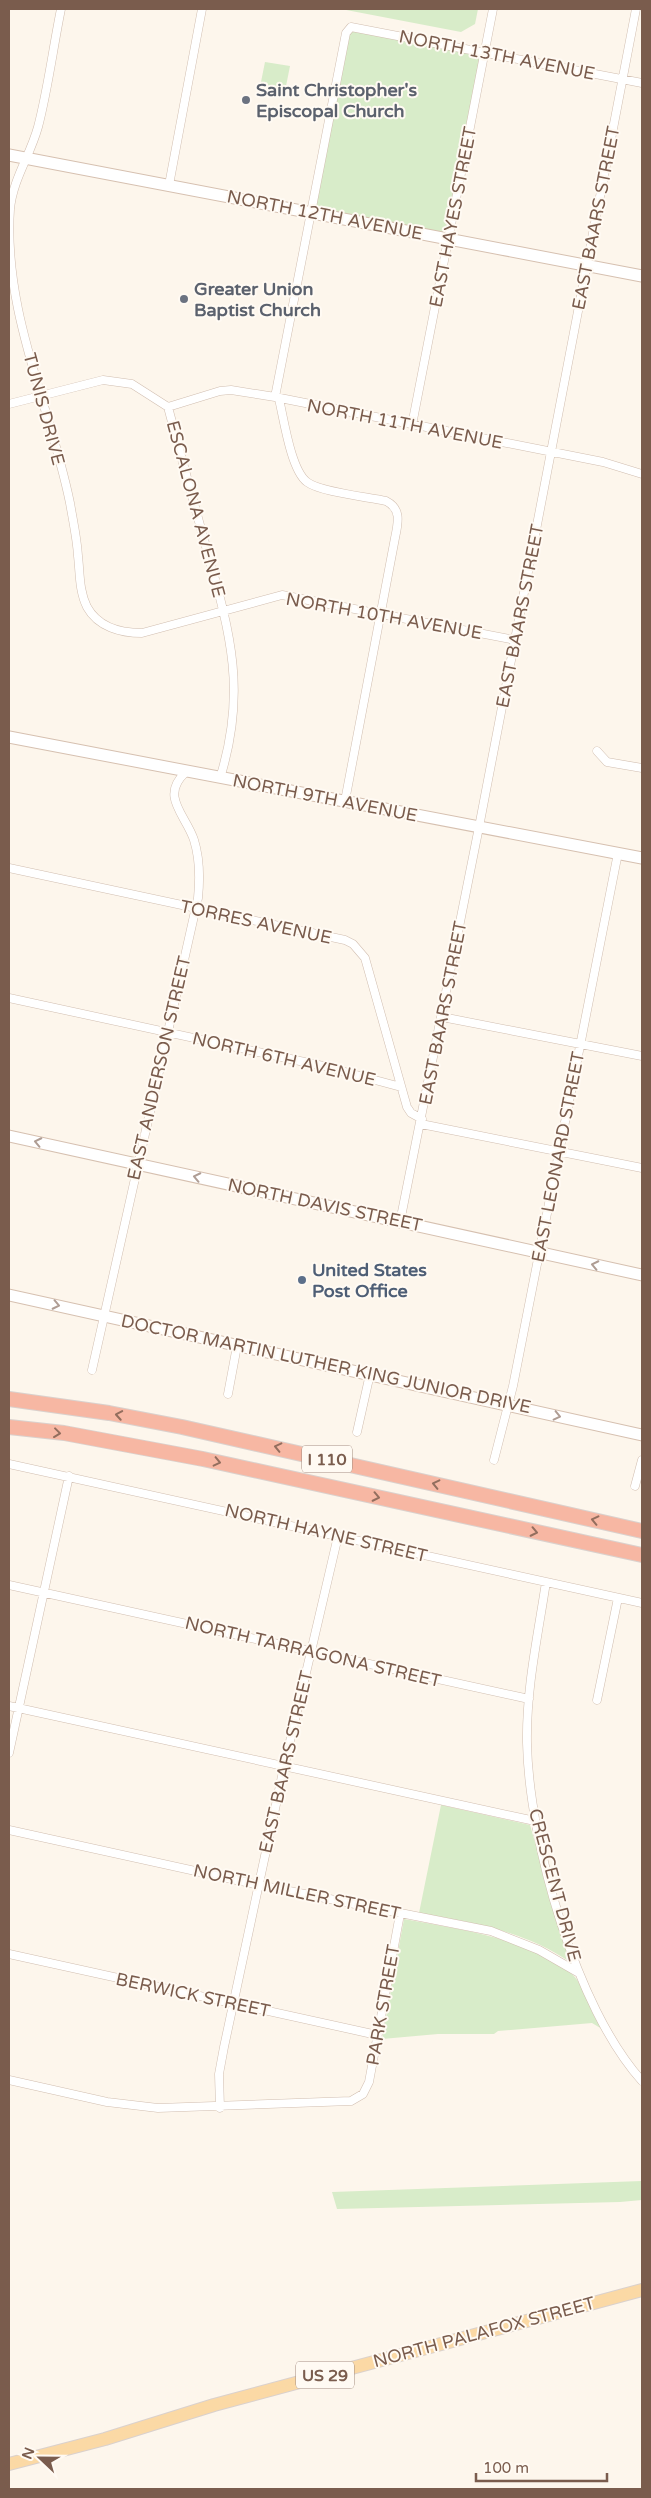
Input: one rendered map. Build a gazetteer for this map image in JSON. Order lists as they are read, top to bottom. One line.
{"streets":{"highway":["I 110"],"main road":["NORTH 12TH AVENUE","NORTH 9TH AVENUE","NORTH DAVIS STREET","DOCTOR MARTIN LUTHER KING JUNIOR DRIVE","NORTH PALAFOX STREET","US 29"],"street":["NORTH 13TH AVENUE","EAST HAYES STREET","EAST BAARS STREET","TUNIS DRIVE","NORTH 11TH AVENUE","ESCALONA AVENUE","NORTH 10TH AVENUE","TORRES AVENUE","NORTH 6TH AVENUE","EAST ANDERSON STREET","EAST LEONARD STREET","NORTH HAYNE STREET","NORTH TARRAGONA STREET","CRESCENT DRIVE","NORTH MILLER STREET","BERWICK STREET","PARK STREET"]},"crossings":[["NORTH 13TH AVENUE","NORTH 12TH AVENUE"],["NORTH 13TH AVENUE","EAST HAYES STREET"],["NORTH 13TH AVENUE","EAST BAARS STREET"],["NORTH 12TH AVENUE","EAST HAYES STREET"],["NORTH 12TH AVENUE","EAST BAARS STREET"],["NORTH 12TH AVENUE","TUNIS DRIVE"],["EAST HAYES STREET","NORTH 11TH AVENUE"],["EAST BAARS STREET","NORTH 11TH AVENUE"],["EAST BAARS STREET","NORTH 10TH AVENUE"],["EAST BAARS STREET","NORTH 9TH AVENUE"],["EAST BAARS STREET","NORTH DAVIS STREET"],["EAST BAARS STREET","NORTH HAYNE STREET"],["EAST BAARS STREET","NORTH TARRAGONA STREET"],["EAST BAARS STREET","NORTH MILLER STREET"],["EAST BAARS STREET","BERWICK STREET"],["EAST BAARS STREET","PARK STREET"],["TUNIS DRIVE","ESCALONA AVENUE"],["TUNIS DRIVE","NORTH 10TH AVENUE"],["NORTH 11TH AVENUE","ESCALONA AVENUE"],["ESCALONA AVENUE","NORTH 10TH AVENUE"],["ESCALONA AVENUE","NORTH 9TH AVENUE"],["NORTH 9TH AVENUE","EAST ANDERSON STREET"],["NORTH 9TH AVENUE","EAST LEONARD STREET"],["TORRES AVENUE","NORTH 6TH AVENUE"],["TORRES AVENUE","EAST ANDERSON STREET"],["NORTH 6TH AVENUE","EAST ANDERSON STREET"],["EAST ANDERSON STREET","NORTH DAVIS STREET"],["EAST ANDERSON STREET","DOCTOR MARTIN LUTHER KING JUNIOR DRIVE"],["EAST LEONARD STREET","NORTH DAVIS STREET"],["EAST LEONARD STREET","DOCTOR MARTIN LUTHER KING JUNIOR DRIVE"],["NORTH HAYNE STREET","CRESCENT DRIVE"],["NORTH TARRAGONA STREET","CRESCENT DRIVE"],["CRESCENT DRIVE","NORTH MILLER STREET"],["NORTH MILLER STREET","PARK STREET"],["BERWICK STREET","PARK STREET"]],"one_way":["NORTH DAVIS STREET","DOCTOR MARTIN LUTHER KING JUNIOR DRIVE"],"places":["Saint Christopher's Episcopal Church","Greater Union Baptist Church","United States Post Office"],"scale_bar":"100 m","north":"left"}
